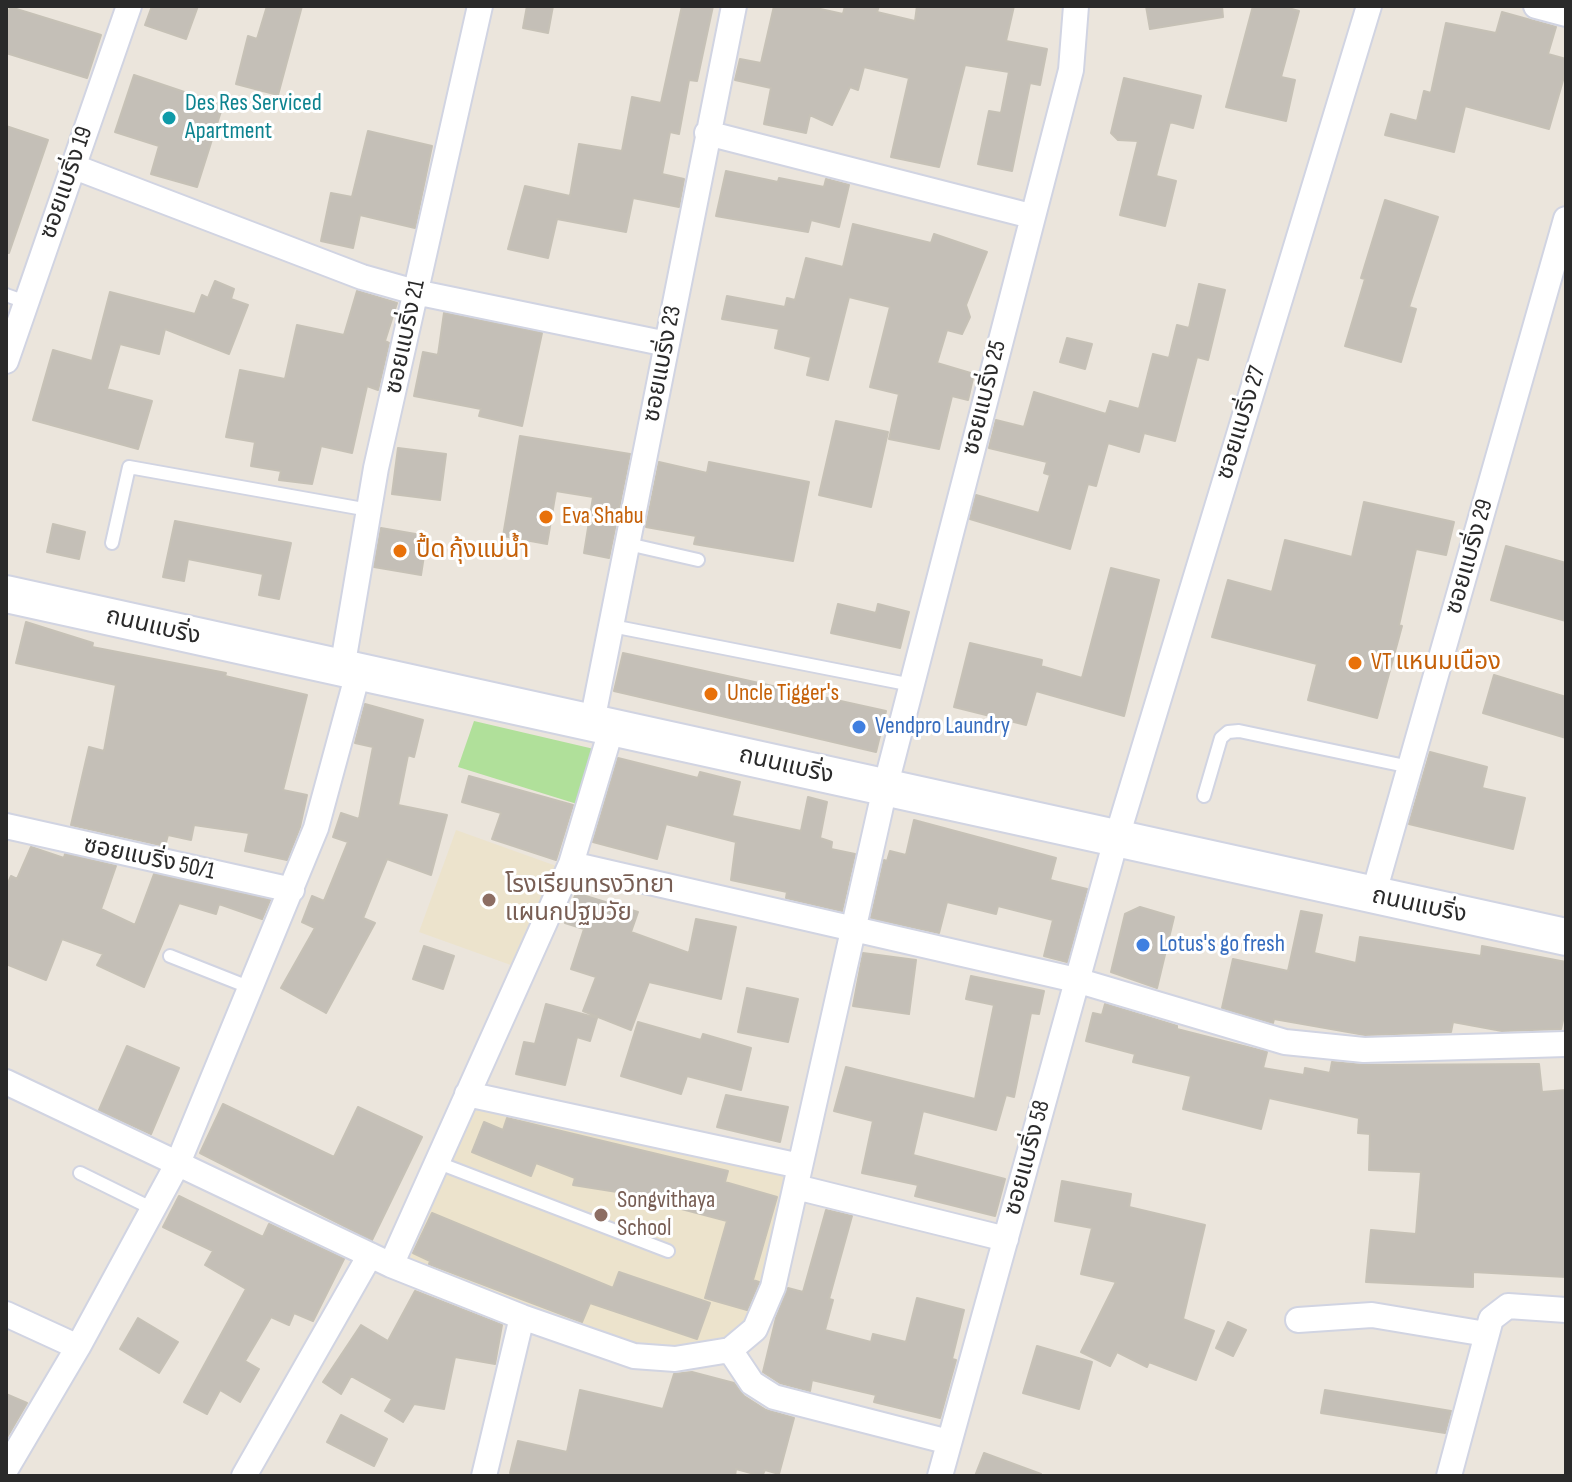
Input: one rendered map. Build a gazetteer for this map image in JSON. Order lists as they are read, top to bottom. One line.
{"streets":{"main road":["ถนนแบริ่ง"],"street":["ซอยแบริ่ง 19","ซอยแบริ่ง 21","ซอยแบริ่ง 23","ซอยแบริ่ง 25","ซอยแบริ่ง 27","ซอยแบริ่ง 29","ซอยแบริ่ง 50/1","ซอยแบริ่ง 58"]},"crossings":[["ซอยแบริ่ง 21","ถนนแบริ่ง"],["ซอยแบริ่ง 21","ซอยแบริ่ง 50/1"],["ซอยแบริ่ง 23","ถนนแบริ่ง"],["ซอยแบริ่ง 25","ถนนแบริ่ง"],["ซอยแบริ่ง 27","ถนนแบริ่ง"],["ซอยแบริ่ง 27","ซอยแบริ่ง 58"],["ซอยแบริ่ง 29","ถนนแบริ่ง"],["ถนนแบริ่ง","ซอยแบริ่ง 58"]],"places":["Des Res Serviced Apartment","Eva Shabu","ปื้ด กุ้งแม่น้ำ","VT แหนมเนือง","Uncle Tigger's","Vendpro Laundry","โรงเรียนทรงวิทยา แผนกปฐมวัย","Lotus's go fresh","Songvithaya School"]}
